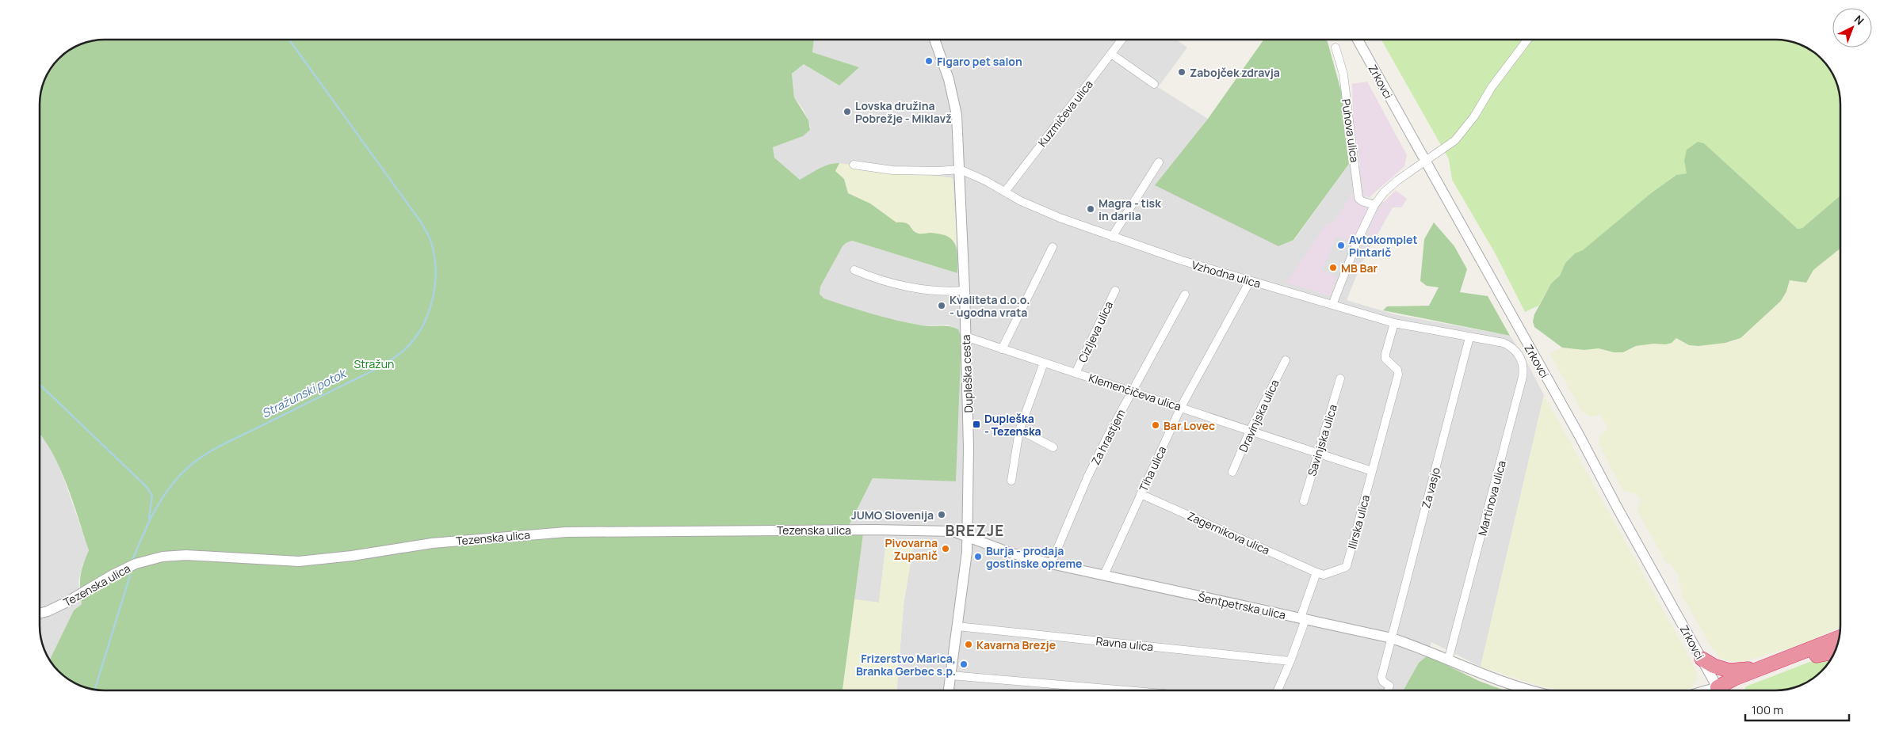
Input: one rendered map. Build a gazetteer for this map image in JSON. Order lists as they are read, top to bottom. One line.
{"streets":{"street":["Zrkovci","Kuzmičeva ulica","Puhova ulica","Vzhodna ulica","Cizljeva ulica","Dupleška cesta","Klemenčičeva ulica","Dravinjska ulica","Za hrastjem","Savinjska ulica","Tiha ulica","Za vasjo","Martinova ulica","Ilirska ulica","Tezenska ulica","Zagernikova ulica","Šentpetrska ulica","Ravna ulica"]},"crossings":[["Kuzmičeva ulica","Vzhodna ulica"],["Vzhodna ulica","Dupleška cesta"],["Vzhodna ulica","Tiha ulica"],["Vzhodna ulica","Za vasjo"],["Vzhodna ulica","Martinova ulica"],["Vzhodna ulica","Ilirska ulica"],["Cizljeva ulica","Klemenčičeva ulica"],["Dupleška cesta","Klemenčičeva ulica"],["Dupleška cesta","Tezenska ulica"],["Dupleška cesta","Šentpetrska ulica"],["Dupleška cesta","Ravna ulica"],["Klemenčičeva ulica","Dravinjska ulica"],["Klemenčičeva ulica","Za hrastjem"],["Klemenčičeva ulica","Savinjska ulica"],["Klemenčičeva ulica","Tiha ulica"],["Klemenčičeva ulica","Ilirska ulica"],["Za hrastjem","Šentpetrska ulica"],["Tiha ulica","Zagernikova ulica"],["Tiha ulica","Šentpetrska ulica"],["Za vasjo","Šentpetrska ulica"],["Martinova ulica","Šentpetrska ulica"],["Ilirska ulica","Zagernikova ulica"],["Tezenska ulica","Šentpetrska ulica"]],"districts":["BREZJE"],"water":["Stražunski potok"],"parks":["Stražun"],"places":{"other":["Figaro pet salon","Zabojček zdravja","Lovska družina Pobrežje - Miklavž","Magra - tisk in darila","Avtokomplet Pintarič","MB Bar","Kvaliteta d.o.o. - ugodna vrata","Bar Lovec","JUMO Slovenija","Pivovarna Zupanič","Burja - prodaja gostinske opreme","Kavarna Brezje","Frizerstvo Marica, Branka Gerbec s.p."],"transit":["Dupleška - Tezenska"]},"scale_bar":"100 m","north":"top right"}
